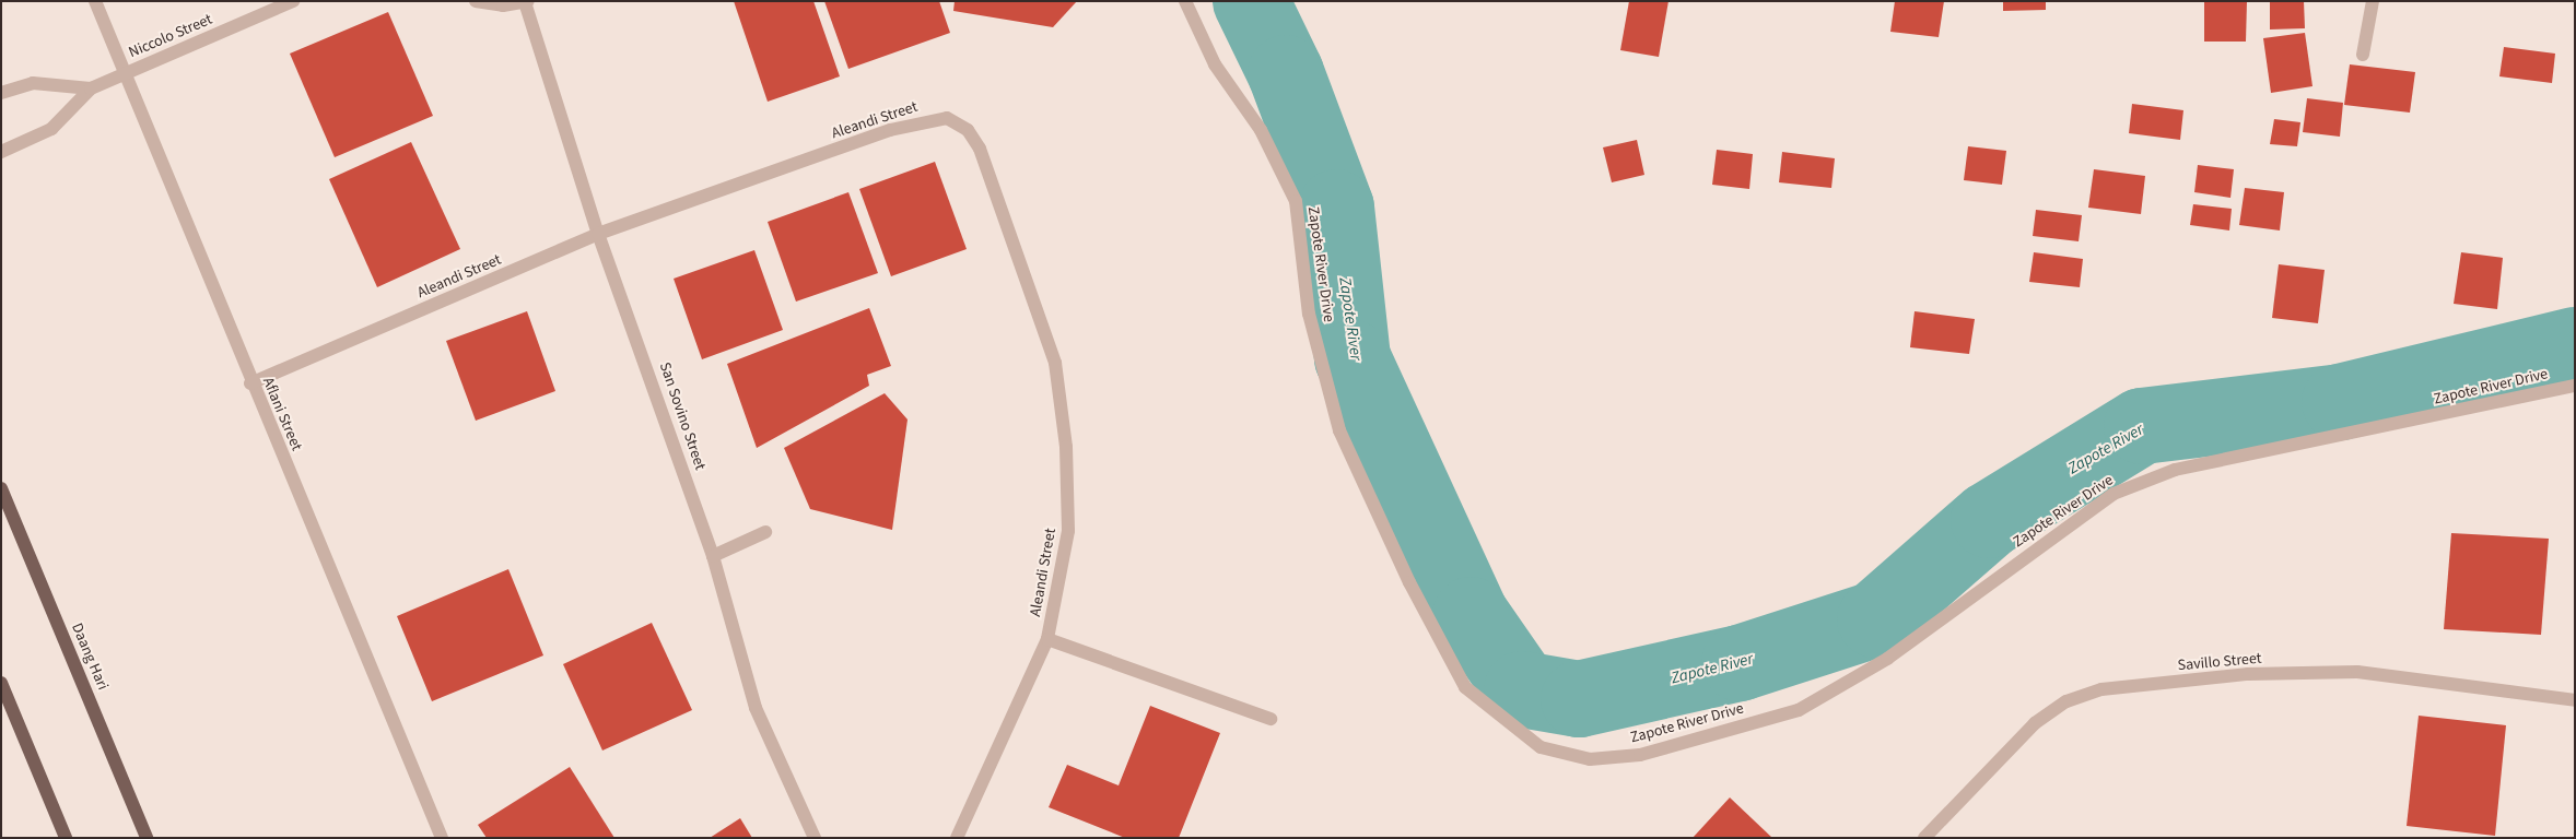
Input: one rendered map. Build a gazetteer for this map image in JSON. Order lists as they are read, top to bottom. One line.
{"streets":{"main road":["Daang Hari"],"street":["Niccolo Street","Aleandi Street","Zapote River Drive","Aflani Street","San Sovino Street","Savillo Street"]},"crossings":[["Niccolo Street","Aflani Street"],["Aleandi Street","Aflani Street"],["Aleandi Street","San Sovino Street"]],"water":["Zapote River"]}
